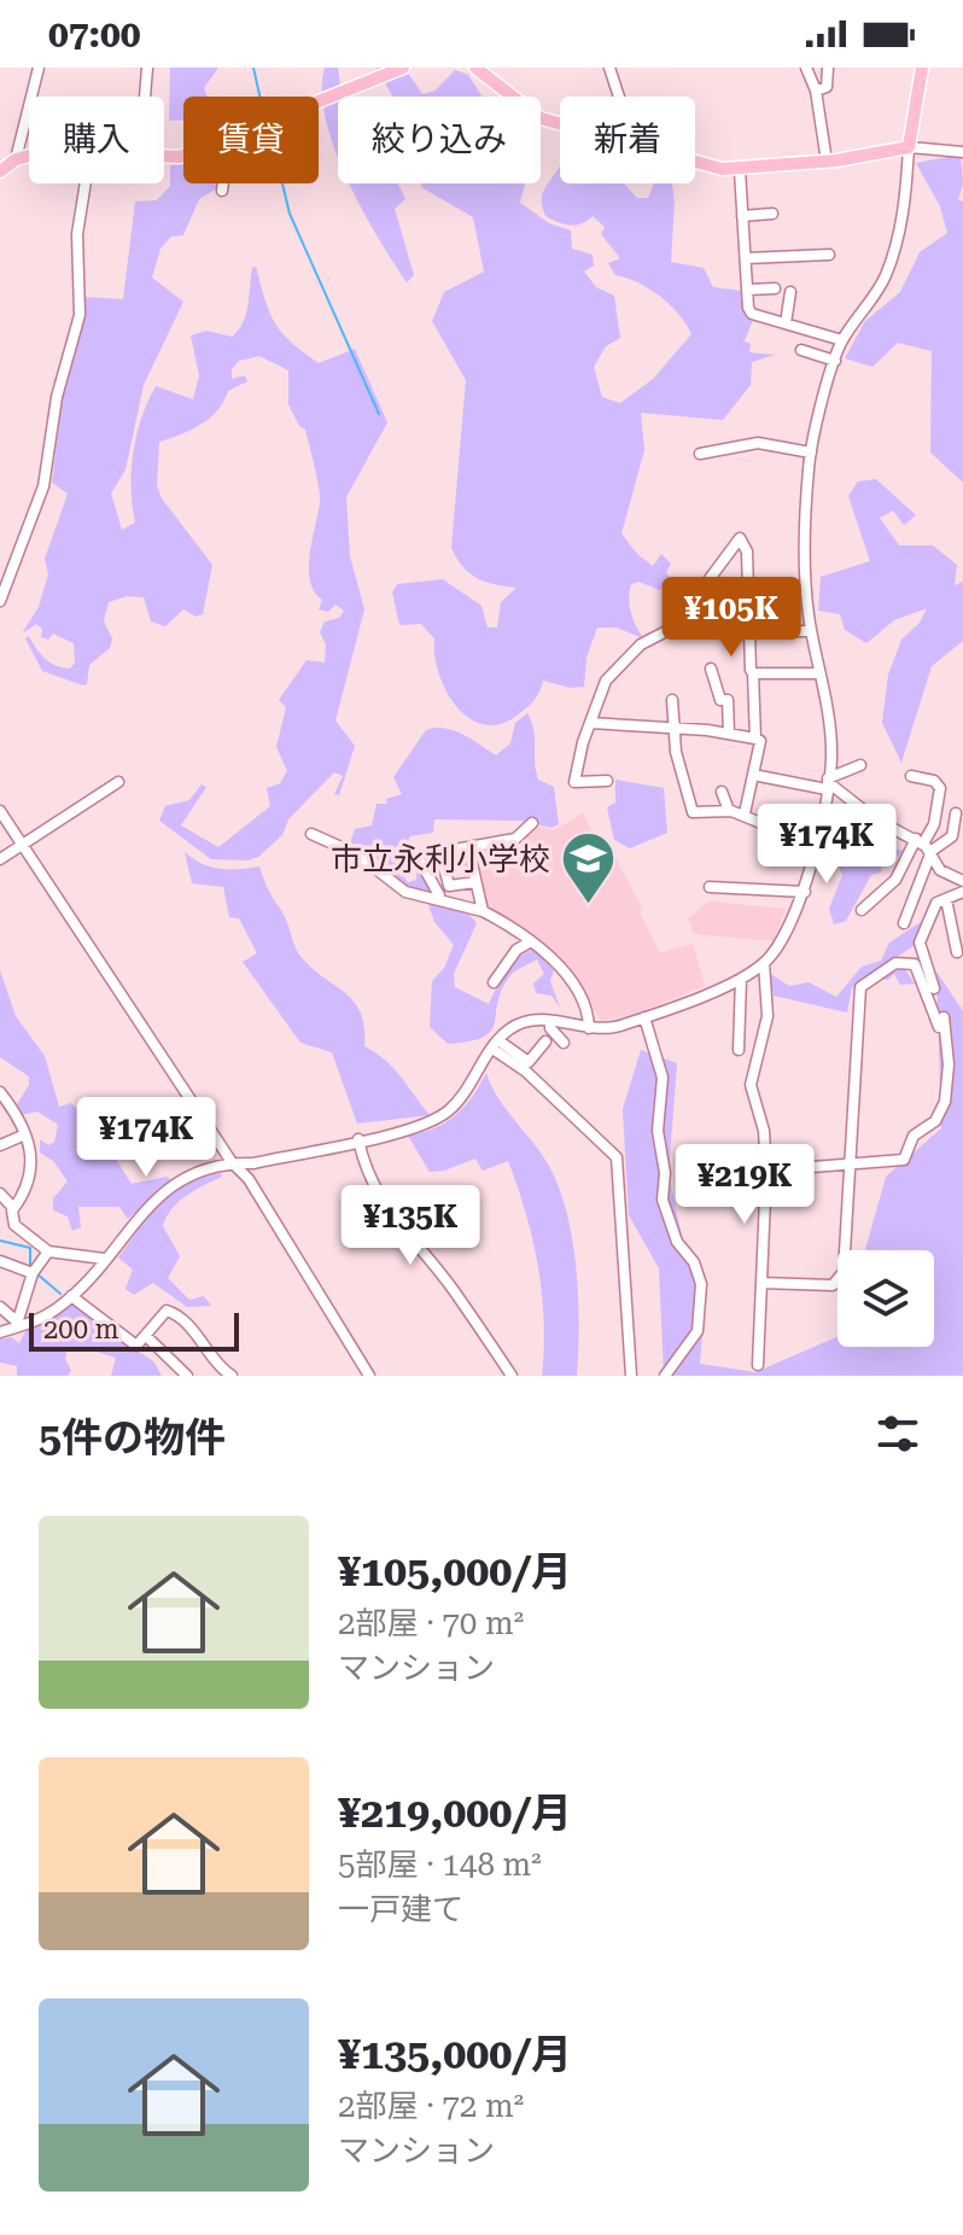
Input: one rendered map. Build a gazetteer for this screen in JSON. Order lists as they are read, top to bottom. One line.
{"places":{"school or university":["市立永利小学校"]},"scale_bar":"200 m","page":{"status":"07:00","chip":["購入","賃貸","絞り込み","新着"],"price":["¥105K","¥174K","¥174K","¥219K","¥135K"],"scale":"200 m","heading":"5件の物件","list":[{"name":"¥105,000/月","note":"2部屋 · 70 m² · マンション"},{"name":"¥219,000/月","note":"5部屋 · 148 m² · 一戸建て"},{"name":"¥135,000/月","note":"2部屋 · 72 m² · マンション"}]}}
